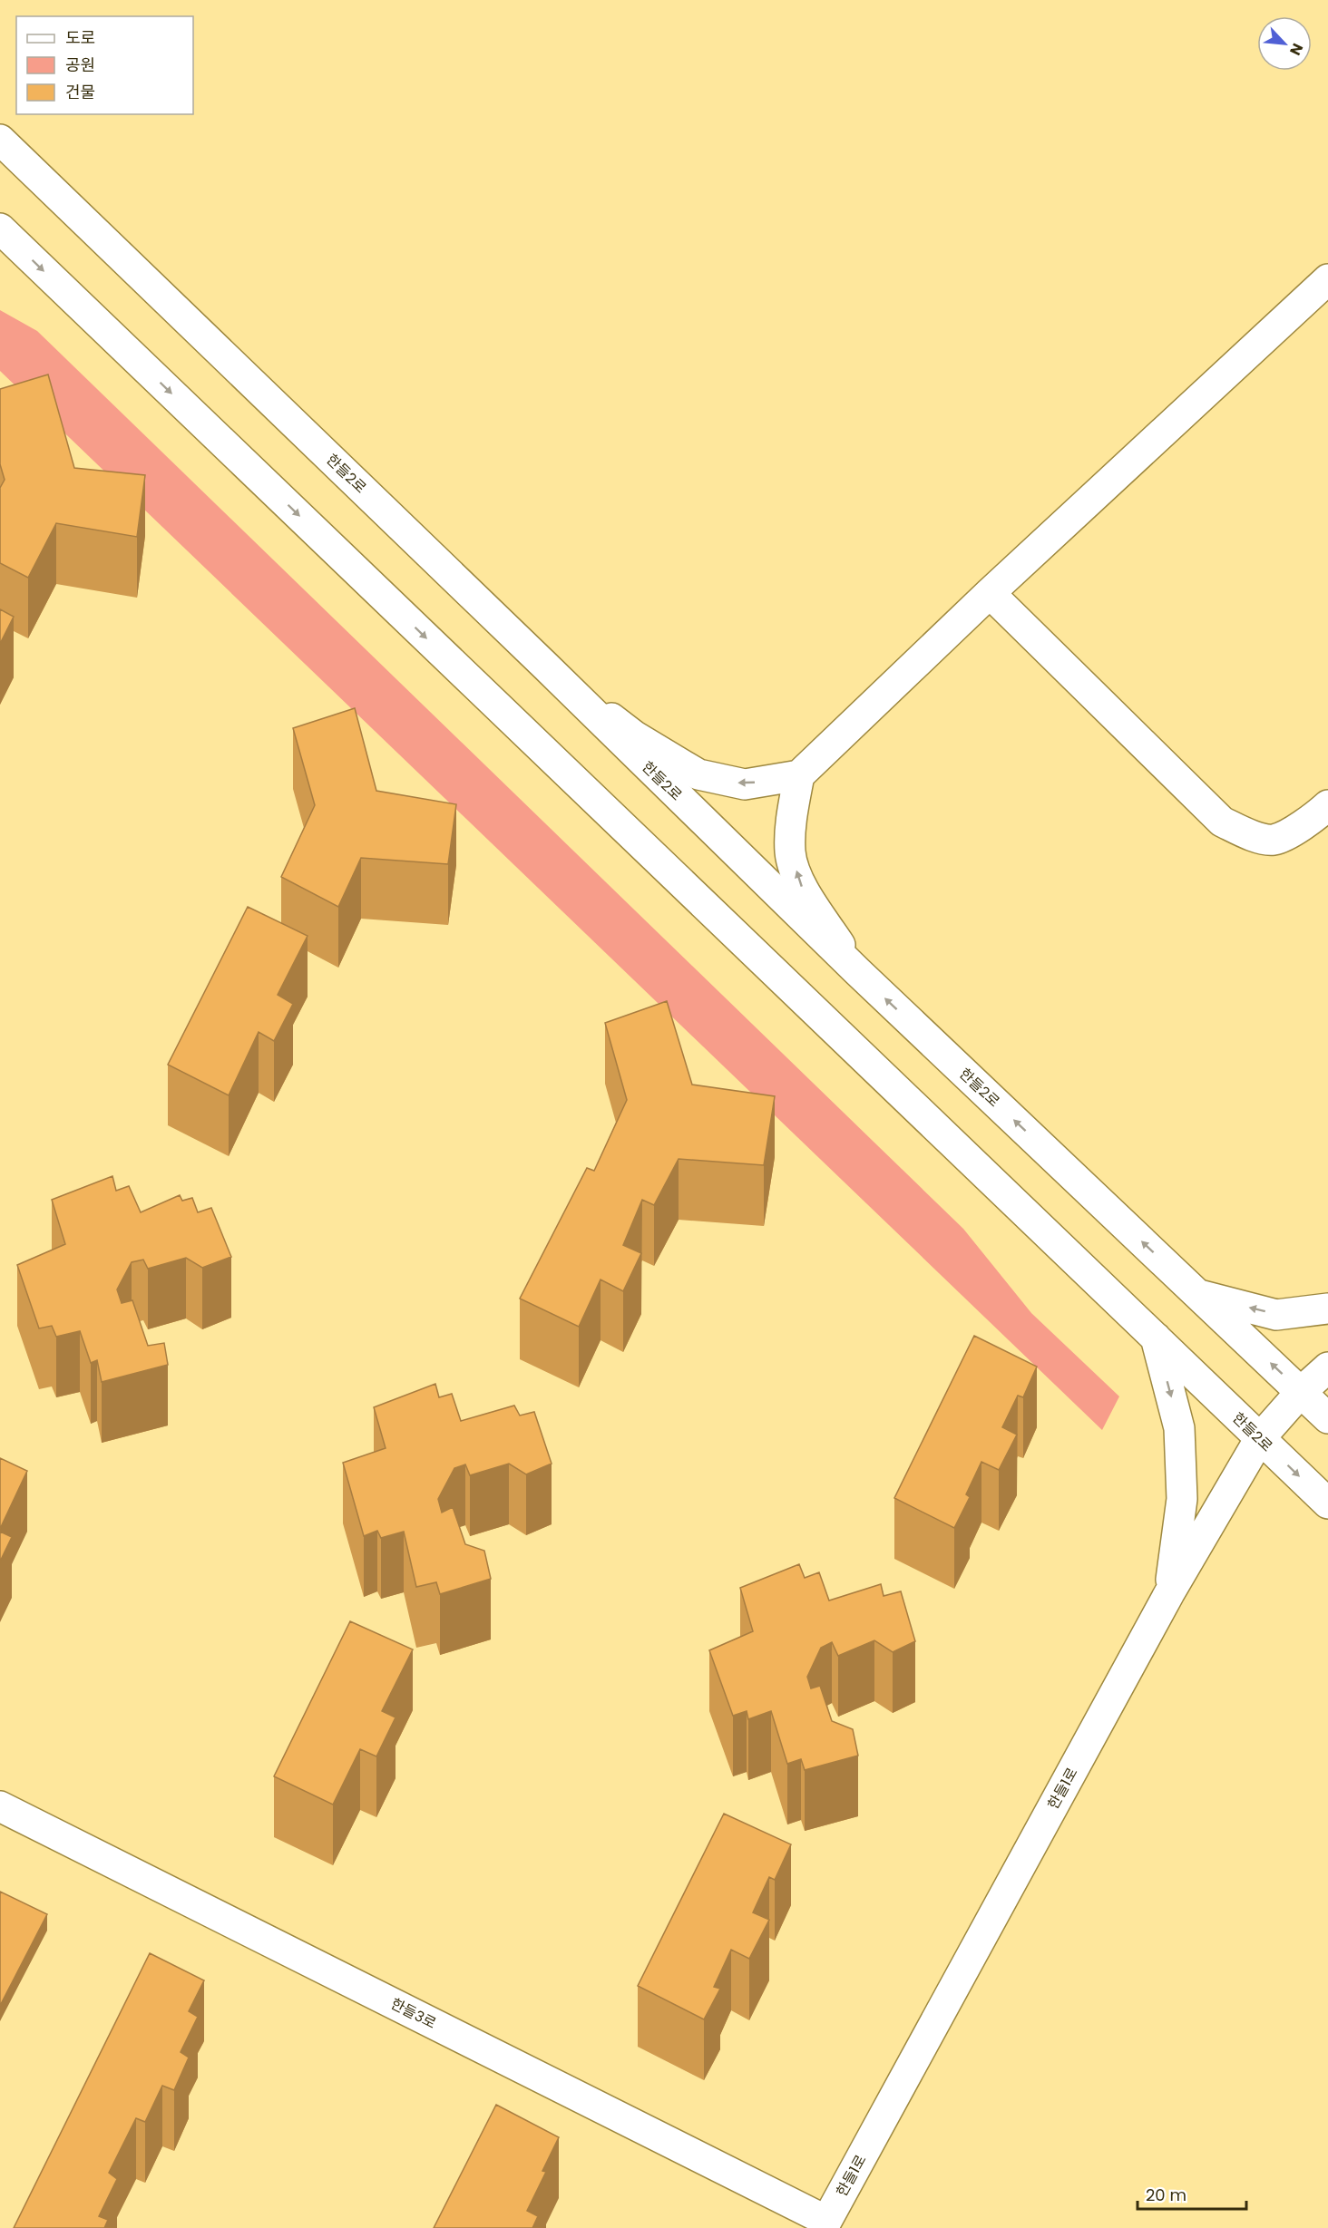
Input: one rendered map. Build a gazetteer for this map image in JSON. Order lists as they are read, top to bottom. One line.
{"streets":{"street":["한들2로","한들1로","한들3로"]},"crossings":[["한들2로","한들1로"],["한들1로","한들3로"]],"legend":["도로","공원","건물"],"scale_bar":"20 m","north":"bottom right"}
